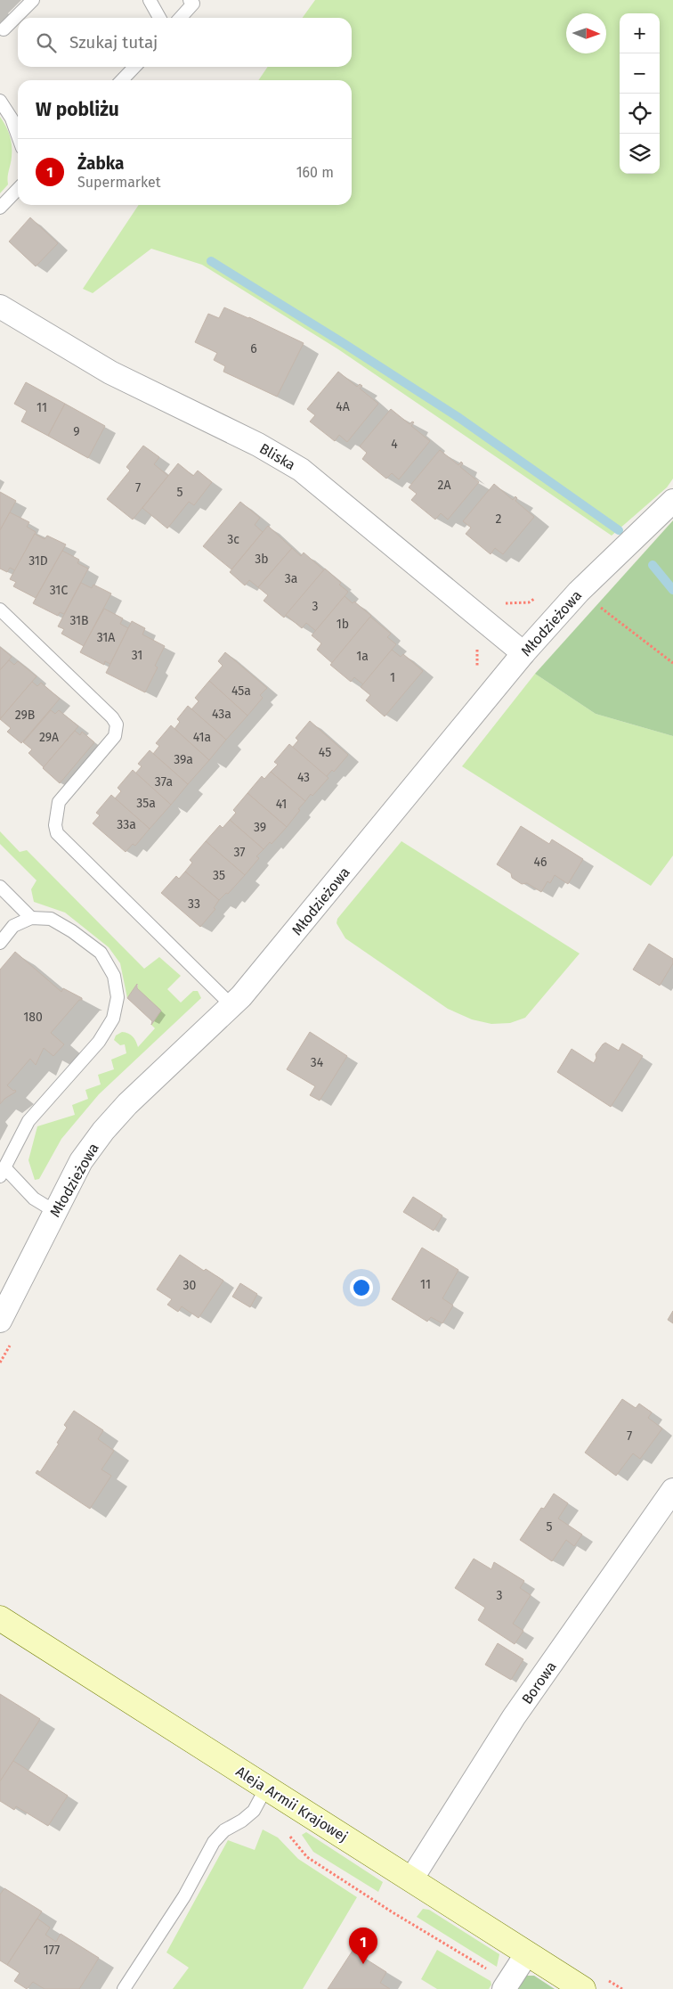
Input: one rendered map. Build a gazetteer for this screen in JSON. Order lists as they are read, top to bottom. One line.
{"streets":{"street":["Bliska","Młodzieżowa","Borowa","Aleja Armii Krajowej"]},"crossings":[["Bliska","Młodzieżowa"],["Borowa","Aleja Armii Krajowej"]],"house_numbers":["6","4A","11","9","4","2A","7","5","2","3c","3b","31D","3a","31C","3","31B","1b","31A","31","1a","1","45a","43a","29B","29A","41a","45","39a","43","37a","35a","41","33a","39","37","46","35","33","180","34","11","30","7","5","3","177"],"north":"right","page":{"map_buttons":["+","−"],"search":"Szukaj tutaj","heading":"W pobliżu","list":[{"mark":"1","name":"Żabka","note":"Supermarket","value":"160 m"}],"pins":"1"}}
